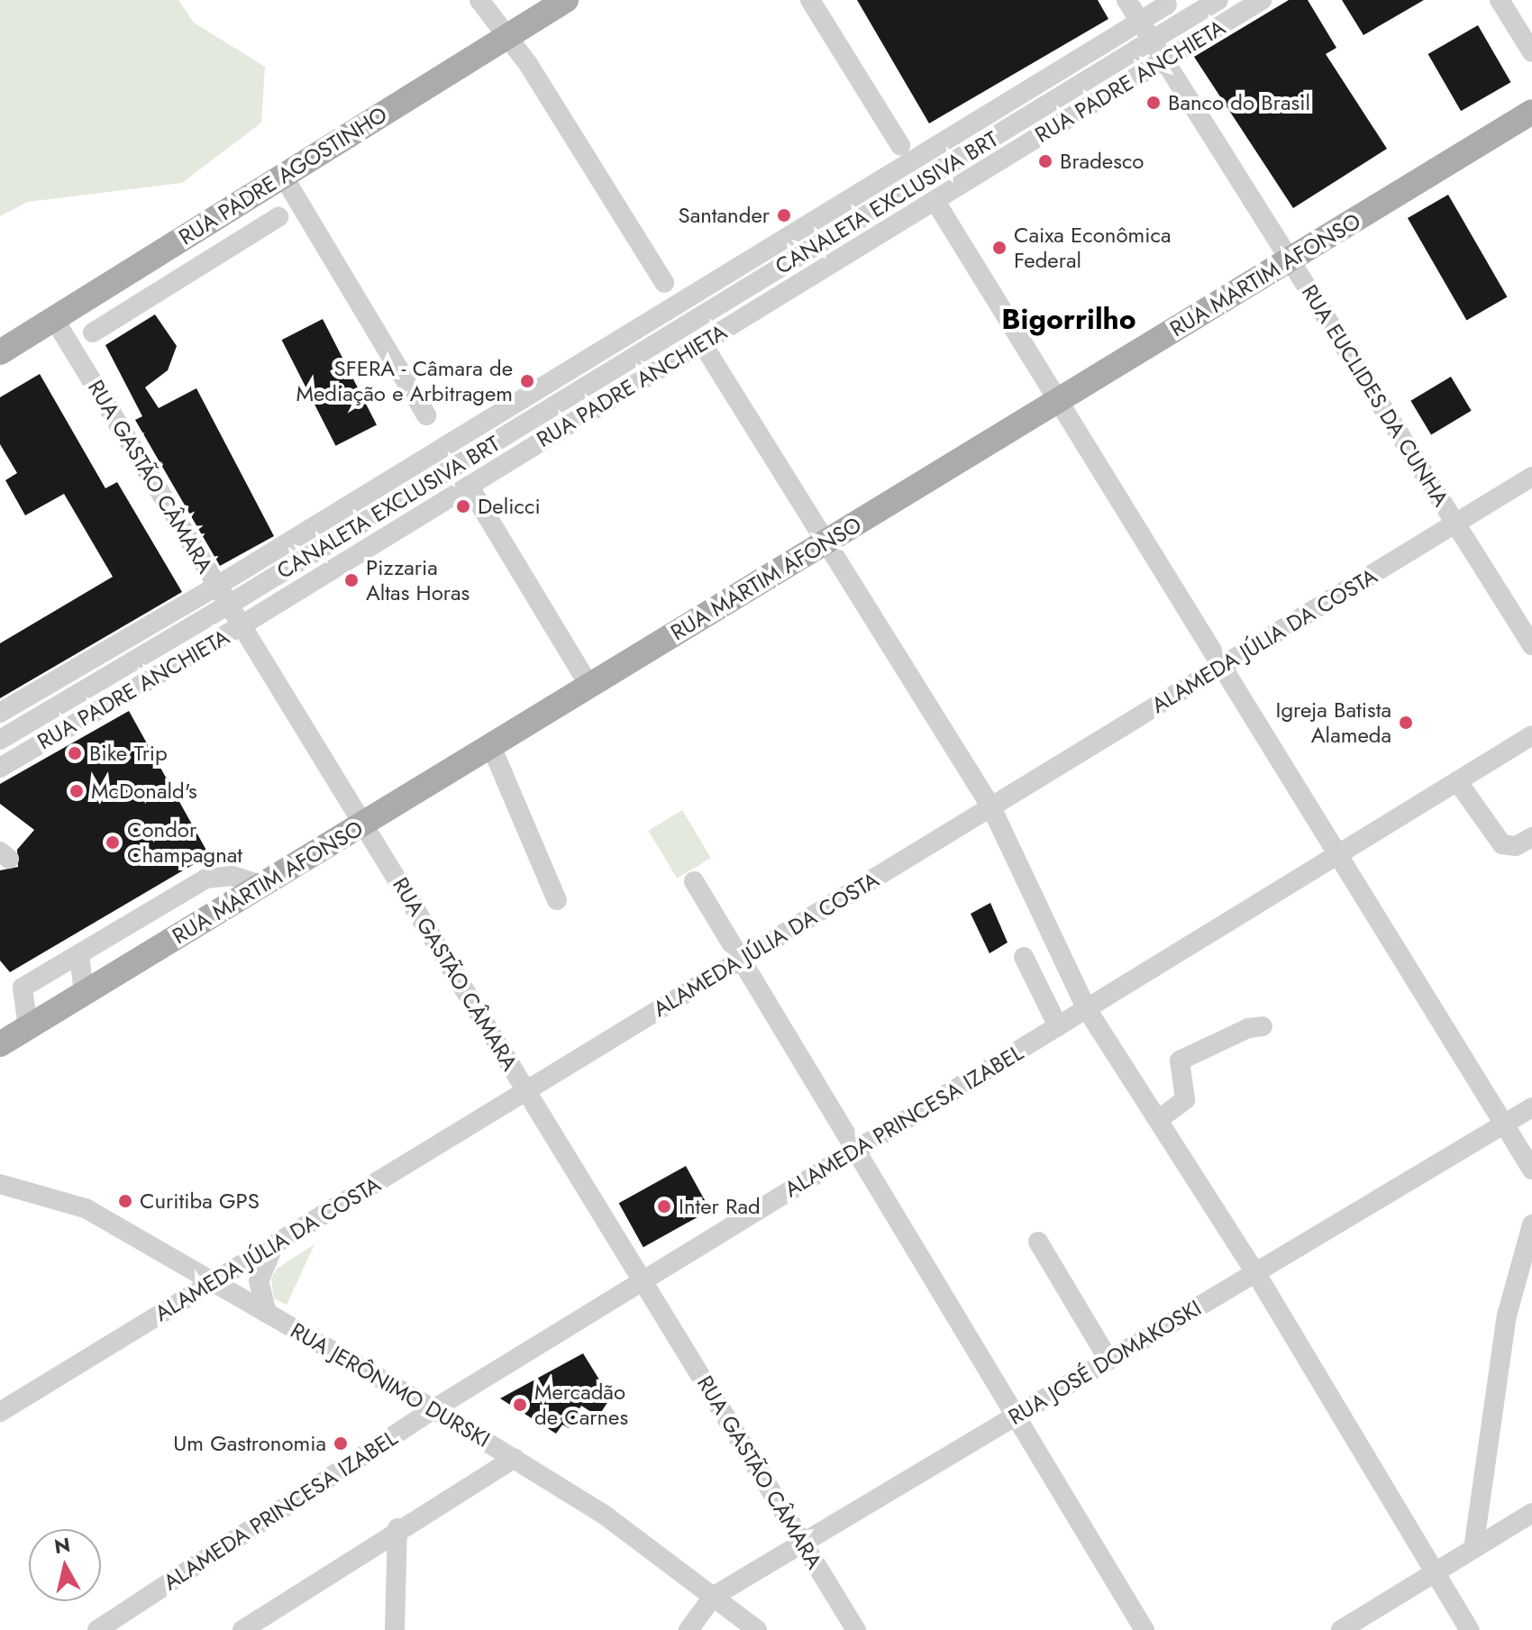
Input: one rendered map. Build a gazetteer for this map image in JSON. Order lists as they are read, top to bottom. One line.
{"streets":{"main road":["RUA PADRE AGOSTINHO","RUA MARTIM AFONSO"],"street":["RUA PADRE ANCHIETA","CANALETA EXCLUSIVA BRT","RUA EUCLIDES DA CUNHA","RUA GASTÃO CÂMARA","ALAMEDA JÚLIA DA COSTA","ALAMEDA PRINCESA IZABEL","RUA JOSÉ DOMAKOSKI","RUA JERÔNIMO DURSKI"]},"crossings":[["RUA PADRE ANCHIETA","RUA GASTÃO CÂMARA"],["RUA PADRE AGOSTINHO","RUA GASTÃO CÂMARA"],["CANALETA EXCLUSIVA BRT","RUA GASTÃO CÂMARA"],["RUA MARTIM AFONSO","RUA EUCLIDES DA CUNHA"],["RUA MARTIM AFONSO","RUA GASTÃO CÂMARA"],["RUA EUCLIDES DA CUNHA","ALAMEDA JÚLIA DA COSTA"],["RUA GASTÃO CÂMARA","ALAMEDA JÚLIA DA COSTA"],["RUA GASTÃO CÂMARA","ALAMEDA PRINCESA IZABEL"],["RUA GASTÃO CÂMARA","RUA JOSÉ DOMAKOSKI"],["ALAMEDA JÚLIA DA COSTA","RUA JERÔNIMO DURSKI"],["ALAMEDA PRINCESA IZABEL","RUA JERÔNIMO DURSKI"],["RUA JOSÉ DOMAKOSKI","RUA JERÔNIMO DURSKI"]],"districts":["Bigorrilho"],"places":["Banco do Brasil","Bradesco","Santander","Caixa Econômica Federal","SFERA - Câmara de Mediação e Arbitragem","Delicci","Pizzaria Altas Horas","Igreja Batista Alameda","Bike Trip","McDonald's","Condor Champagnat","Curitiba GPS","Inter Rad","Mercadão de Carnes","Um Gastronomia"],"north":"top"}
